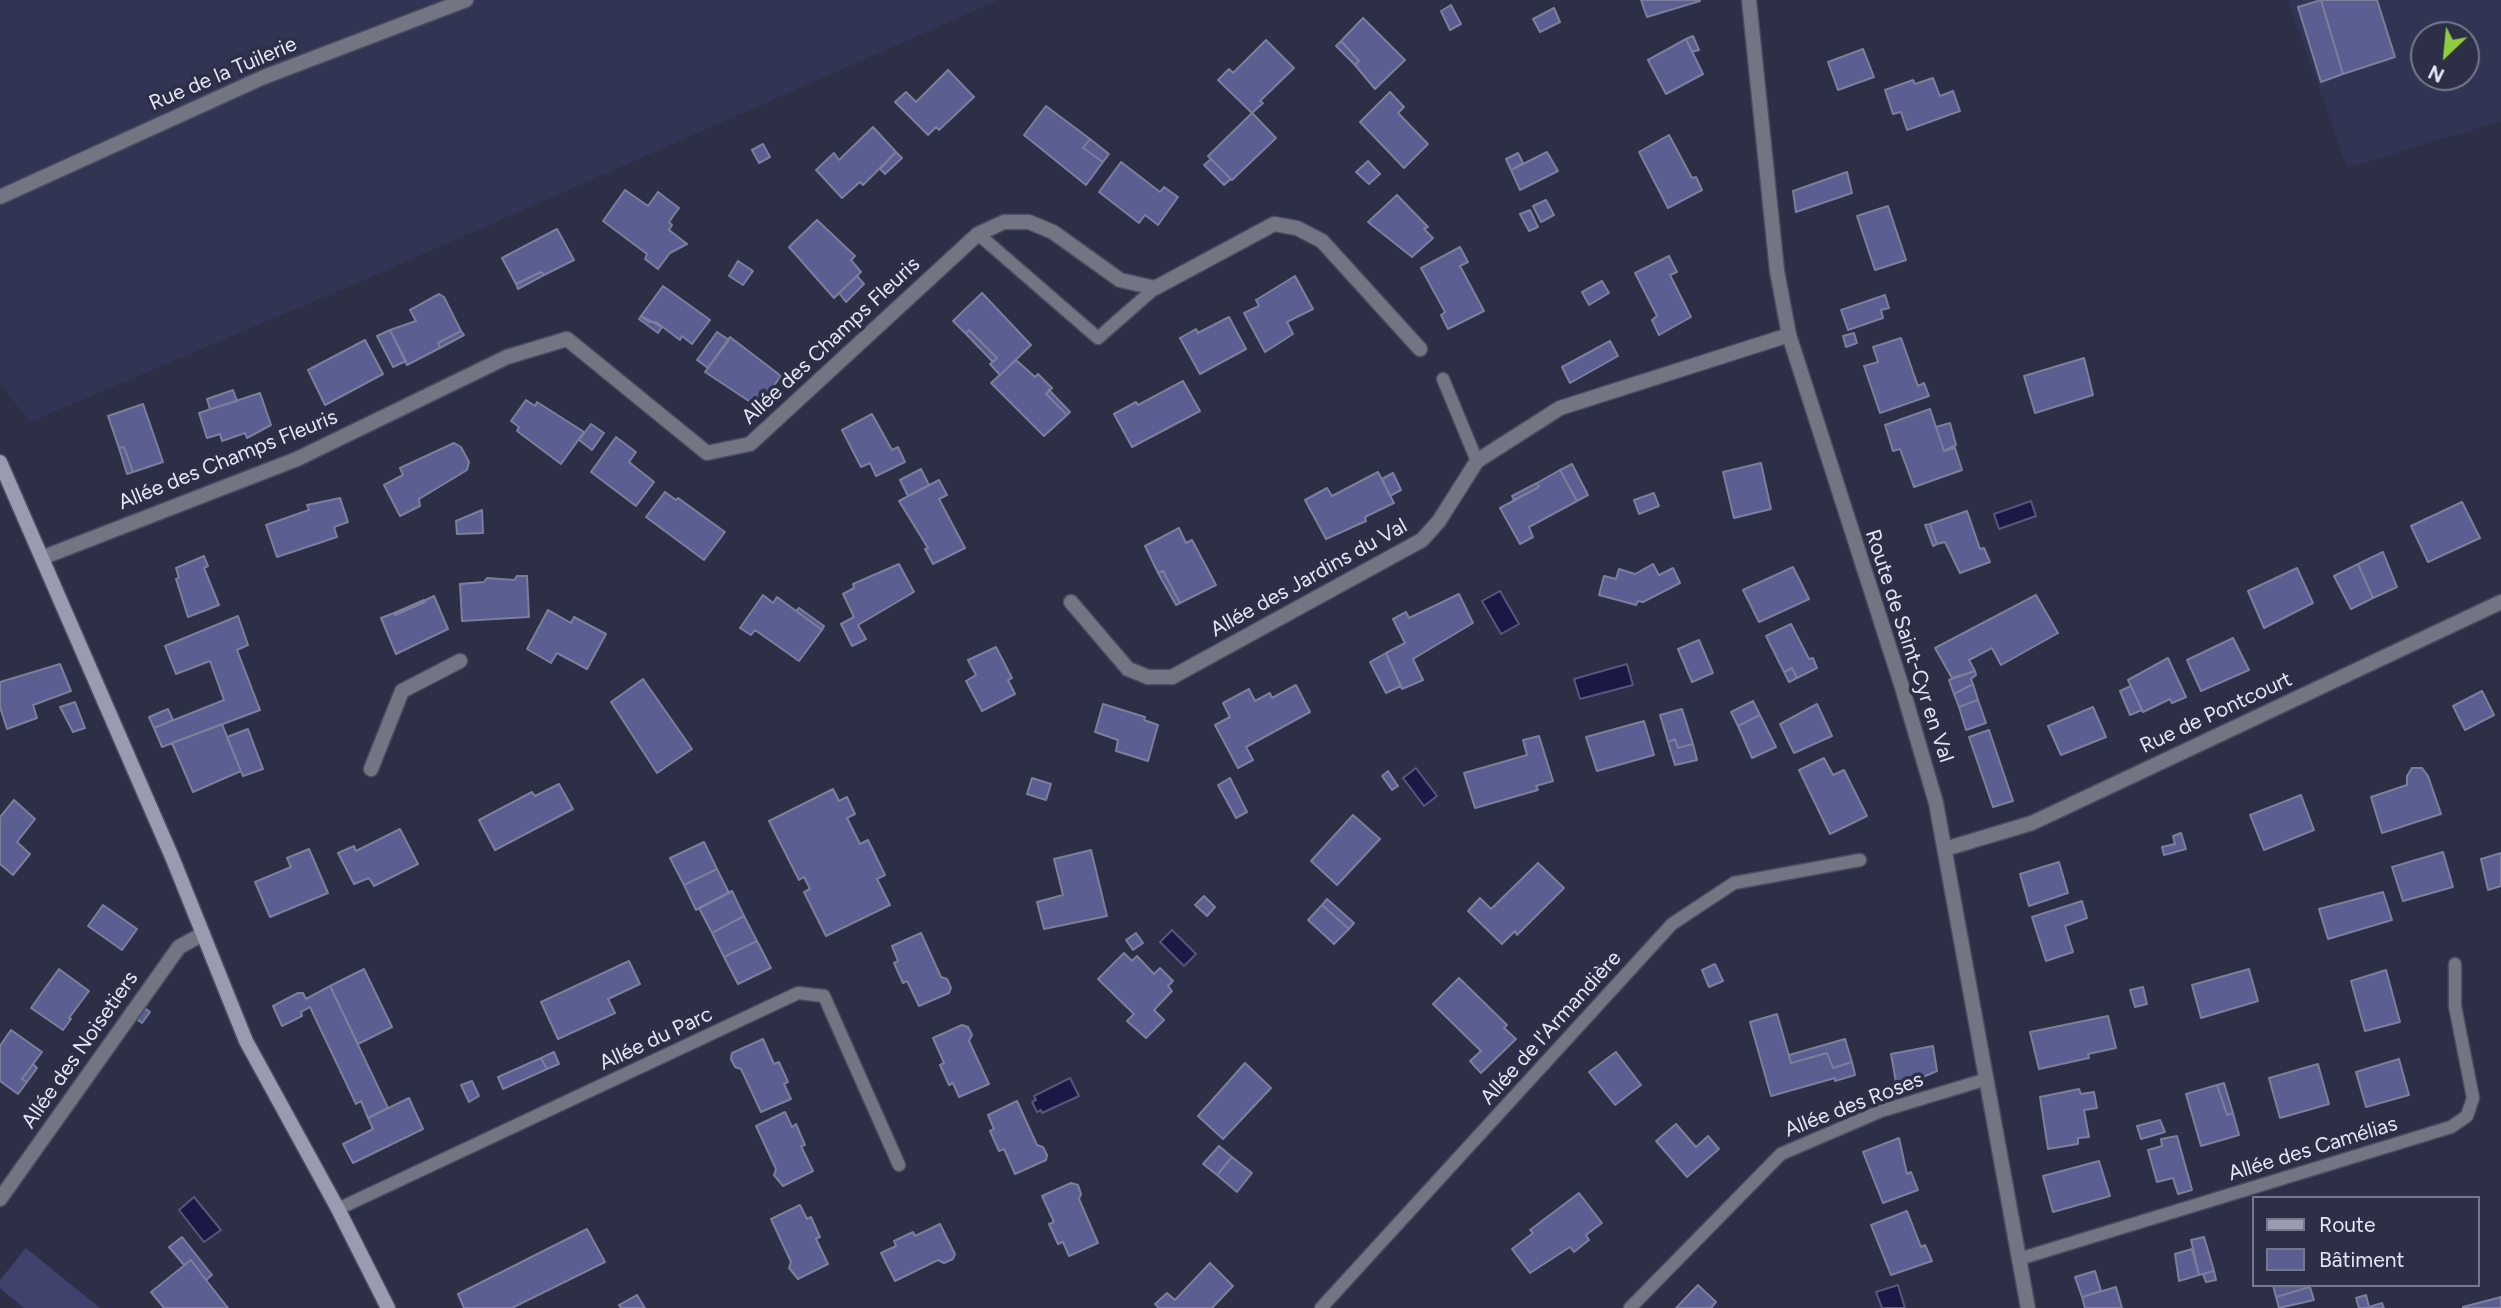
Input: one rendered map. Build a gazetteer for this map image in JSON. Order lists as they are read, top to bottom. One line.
{"streets":{"street":["Rue de la Tuilerie","Allée des Champs Fleuris","Allée des Jardins du Val","Route de Saint-Cyr en Val","Rue de Pontcourt","Allée des Noisetiers"],"lane":["Allée de l'Armandière","Allée du Parc","Allée des Roses","Allée des Camélias"]},"crossings":[["Allée des Jardins du Val","Route de Saint-Cyr en Val"],["Route de Saint-Cyr en Val","Rue de Pontcourt"],["Route de Saint-Cyr en Val","Allée des Roses"],["Route de Saint-Cyr en Val","Allée des Camélias"]],"legend":["Route","Bâtiment"],"north":"bottom left"}
